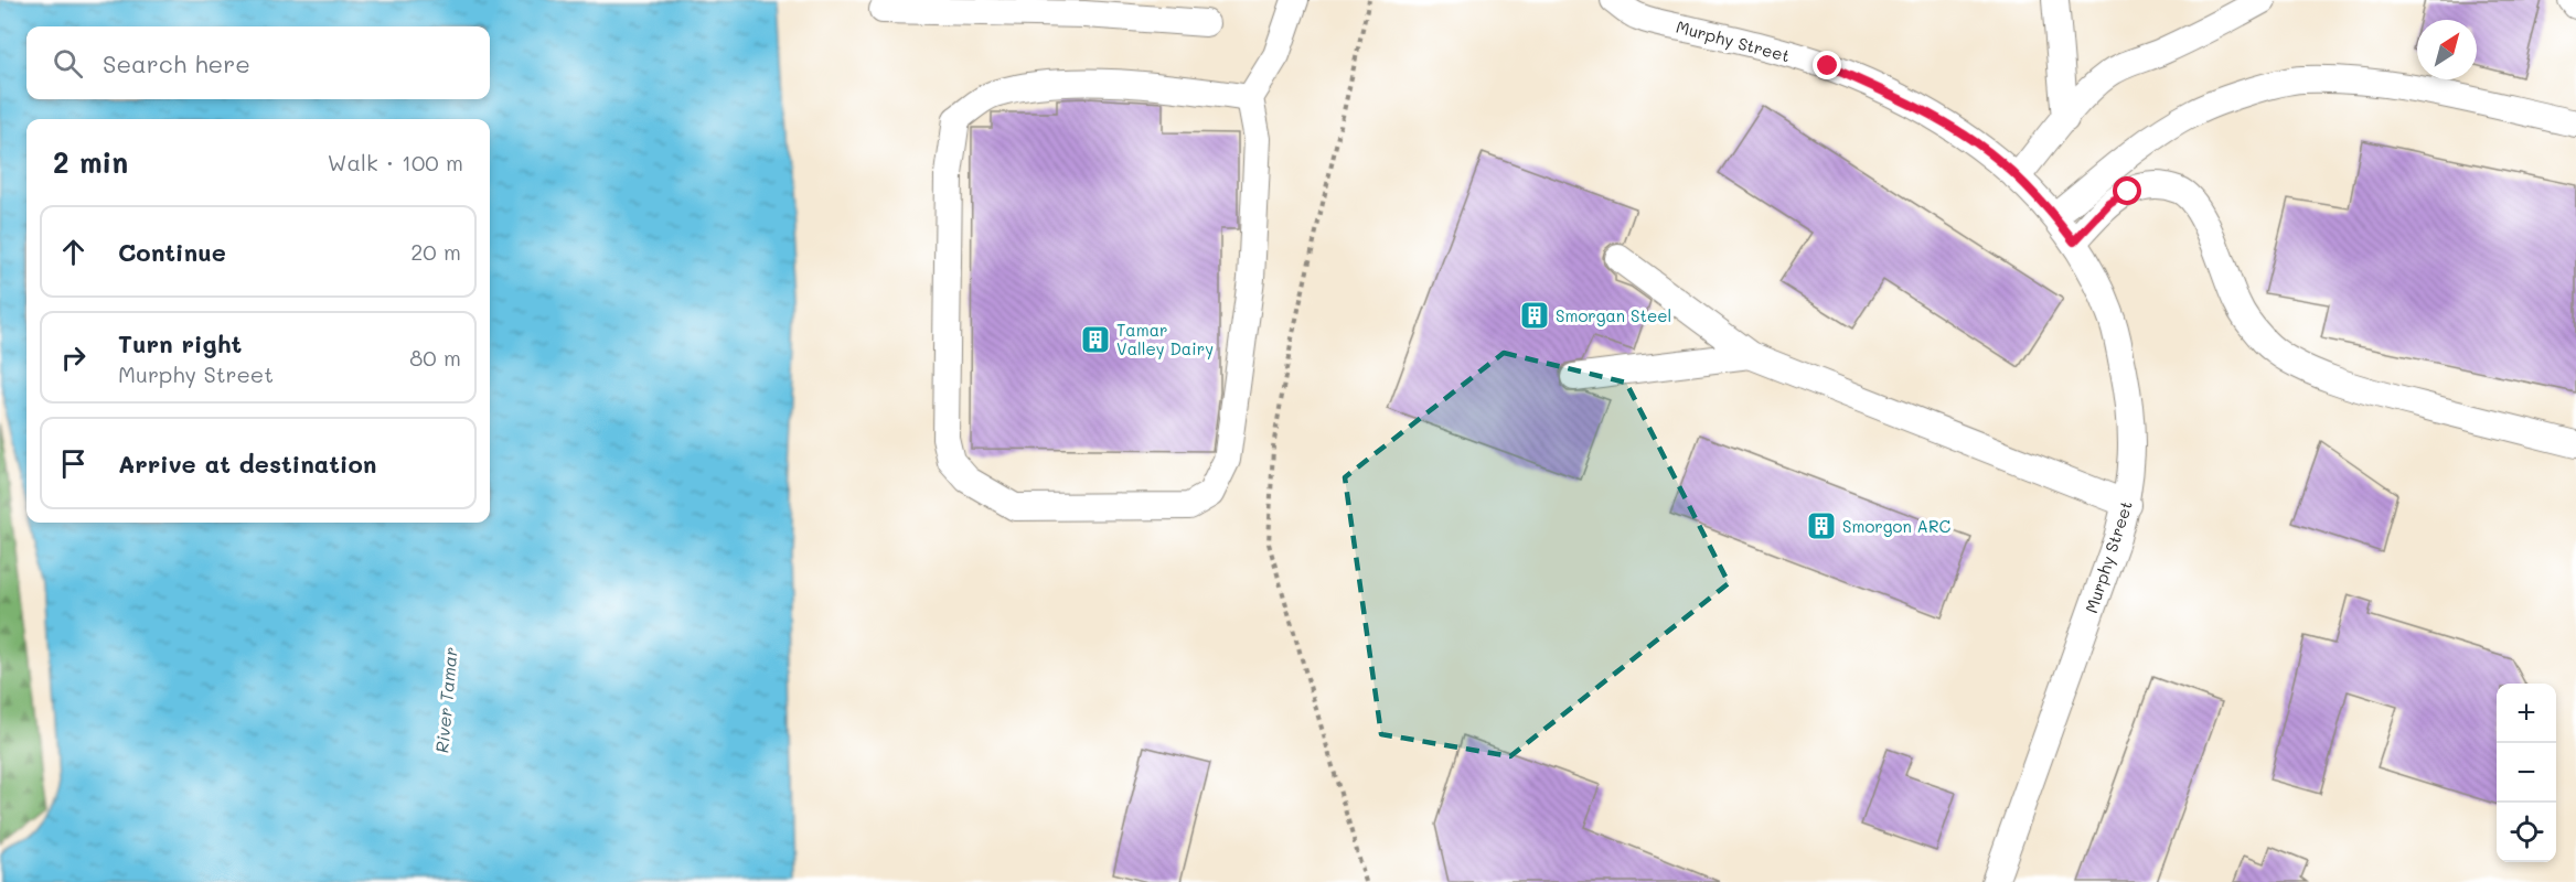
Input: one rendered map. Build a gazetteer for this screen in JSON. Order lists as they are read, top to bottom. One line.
{"streets":{"street":["Murphy Street"]},"water":["River Tamar"],"places":{"building":["Smorgan Steel","Tamar Valley Dairy","Smorgon ARC"]},"north":"top right","page":{"search":"Search here","heading":["2 min","Walk · 100 m"],"list":[["Continue","20 m"],["Turn right","Murphy Street","80 m"],"Arrive at destination"],"map_buttons":["+","−"]}}
